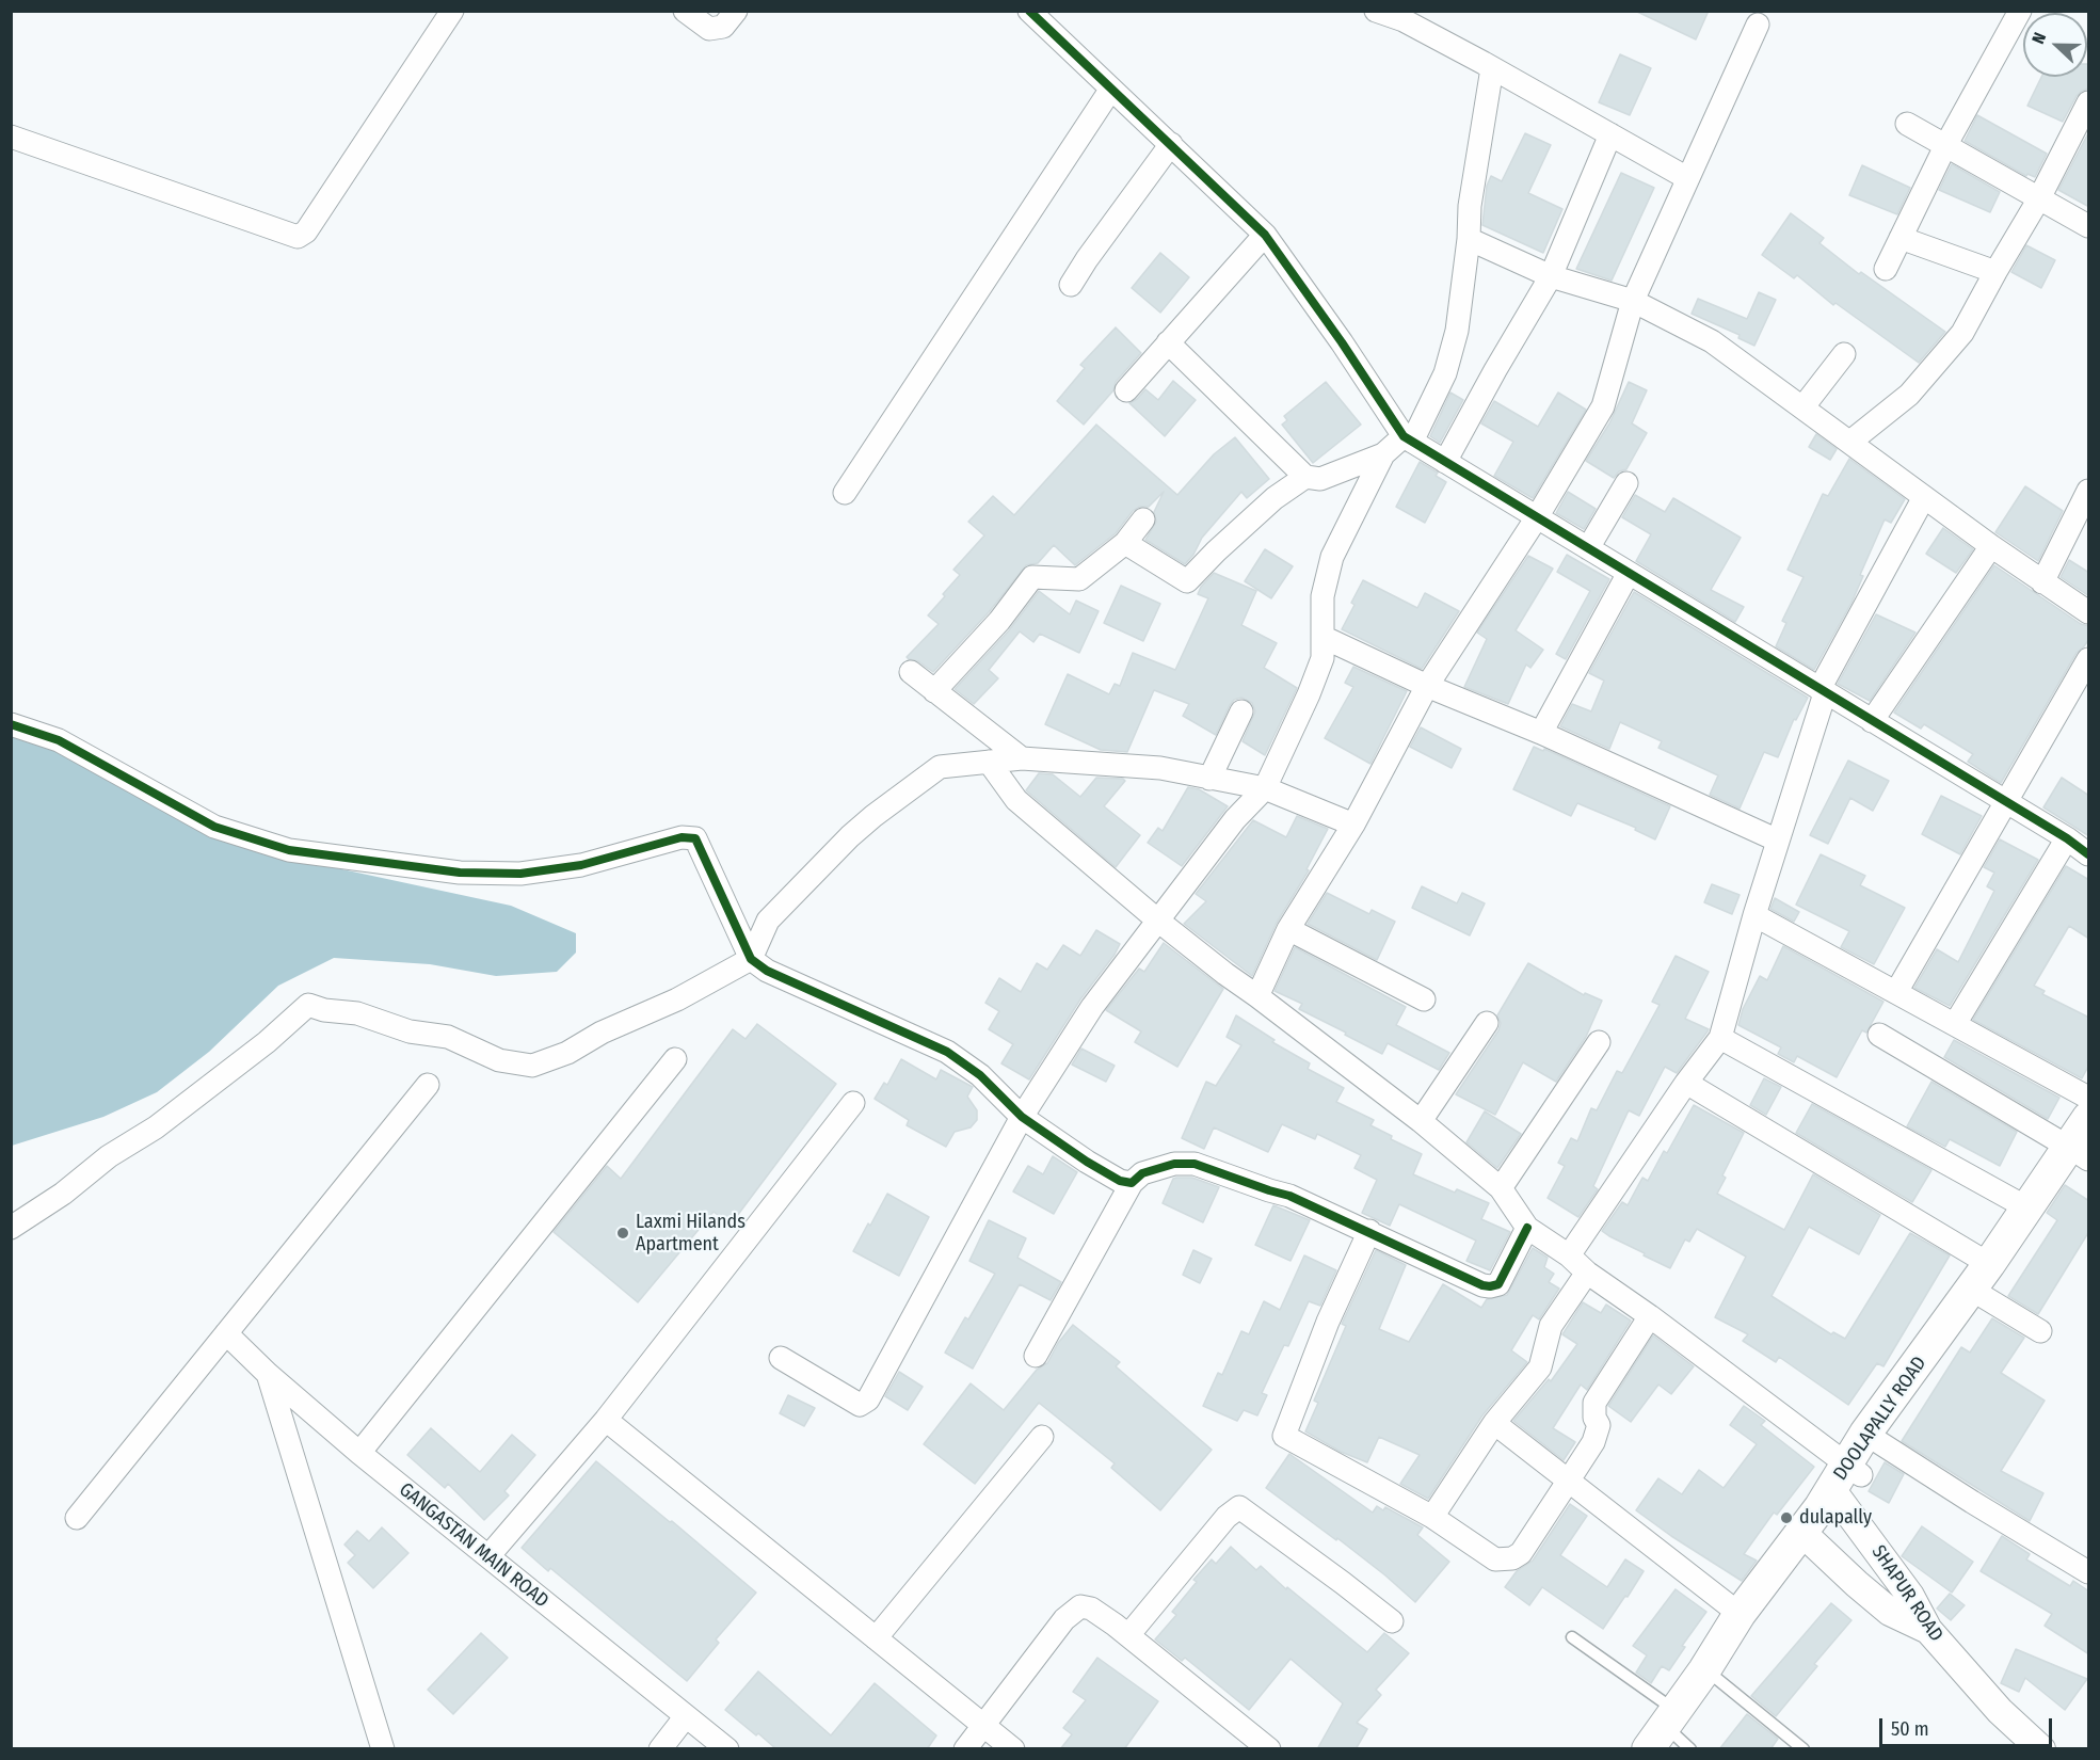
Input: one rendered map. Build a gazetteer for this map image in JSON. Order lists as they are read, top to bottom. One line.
{"streets":{"main road":["DOOLAPALLY ROAD"],"street":["GANGASTAN MAIN ROAD","SHAPUR ROAD"]},"crossings":[["DOOLAPALLY ROAD","SHAPUR ROAD"]],"places":["Laxmi Hilands Apartment","dulapally"],"scale_bar":"50 m","north":"left"}
